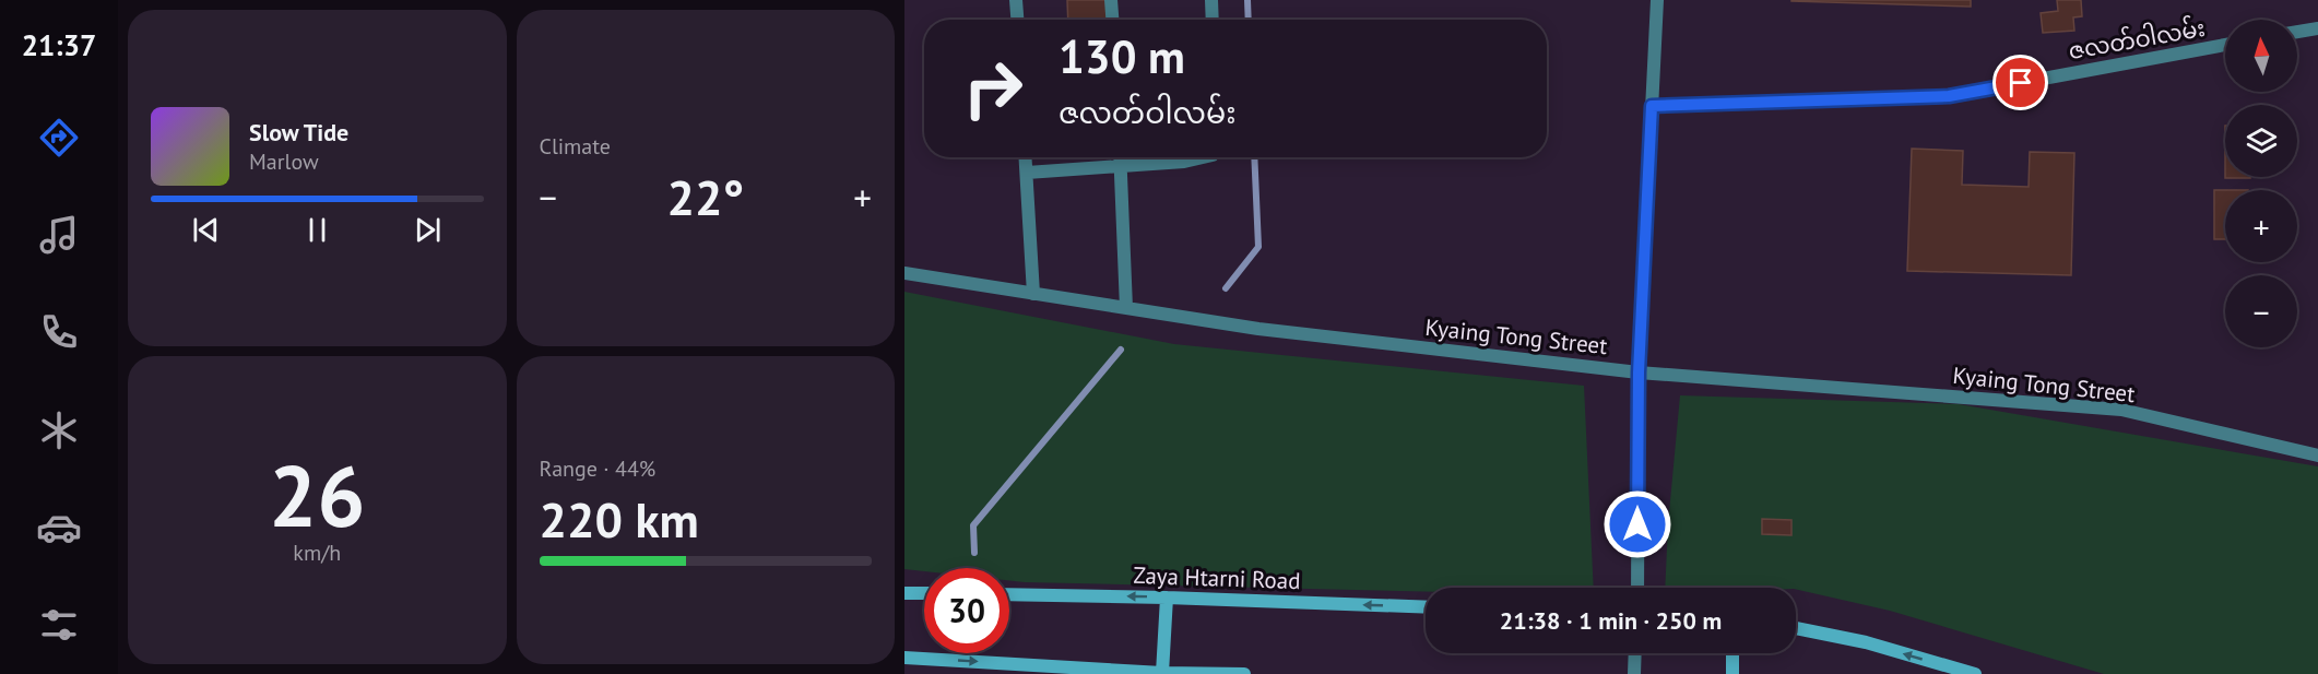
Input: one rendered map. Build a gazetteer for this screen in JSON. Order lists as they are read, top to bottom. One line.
{"streets":{"main road":["Zaya Htarni Road"],"street":["ဇလတ်ဝါလမ်း","Kyaing Tong Street"]},"north":"top","page":{"tabs":"21:37","tile":["Climate",["26","km/h"],["Range · 44%","220 km"]],"map_buttons":["+","−"],"turn":["130 m","ဇလတ်ဝါလမ်း"],"song":["Slow Tide","Marlow"],"heat":["−","22°","+"],"limit":"30","trip":"21:38 · 1 min · 250 m"}}
